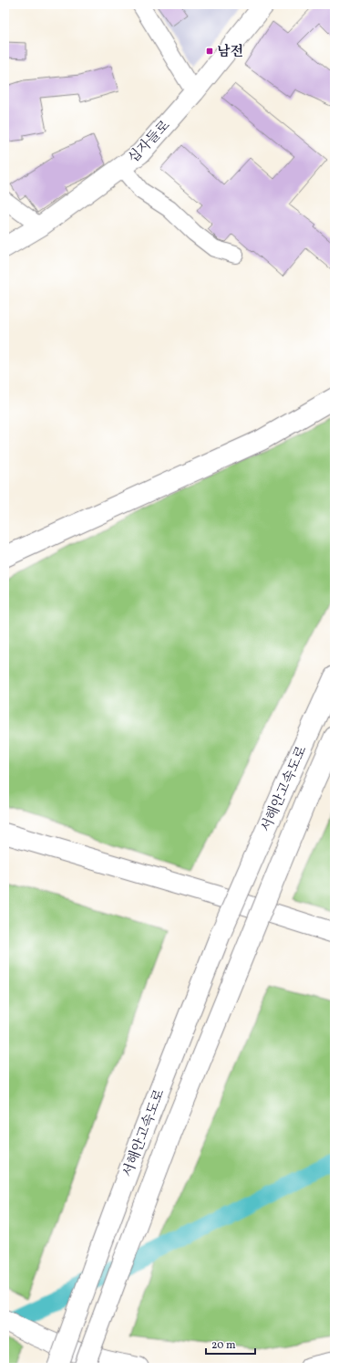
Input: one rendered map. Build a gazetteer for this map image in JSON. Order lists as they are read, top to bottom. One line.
{"streets":{"main road":["십자들로","서해안고속도로"]},"places":{"transit":["남전"]},"scale_bar":"20 m"}
